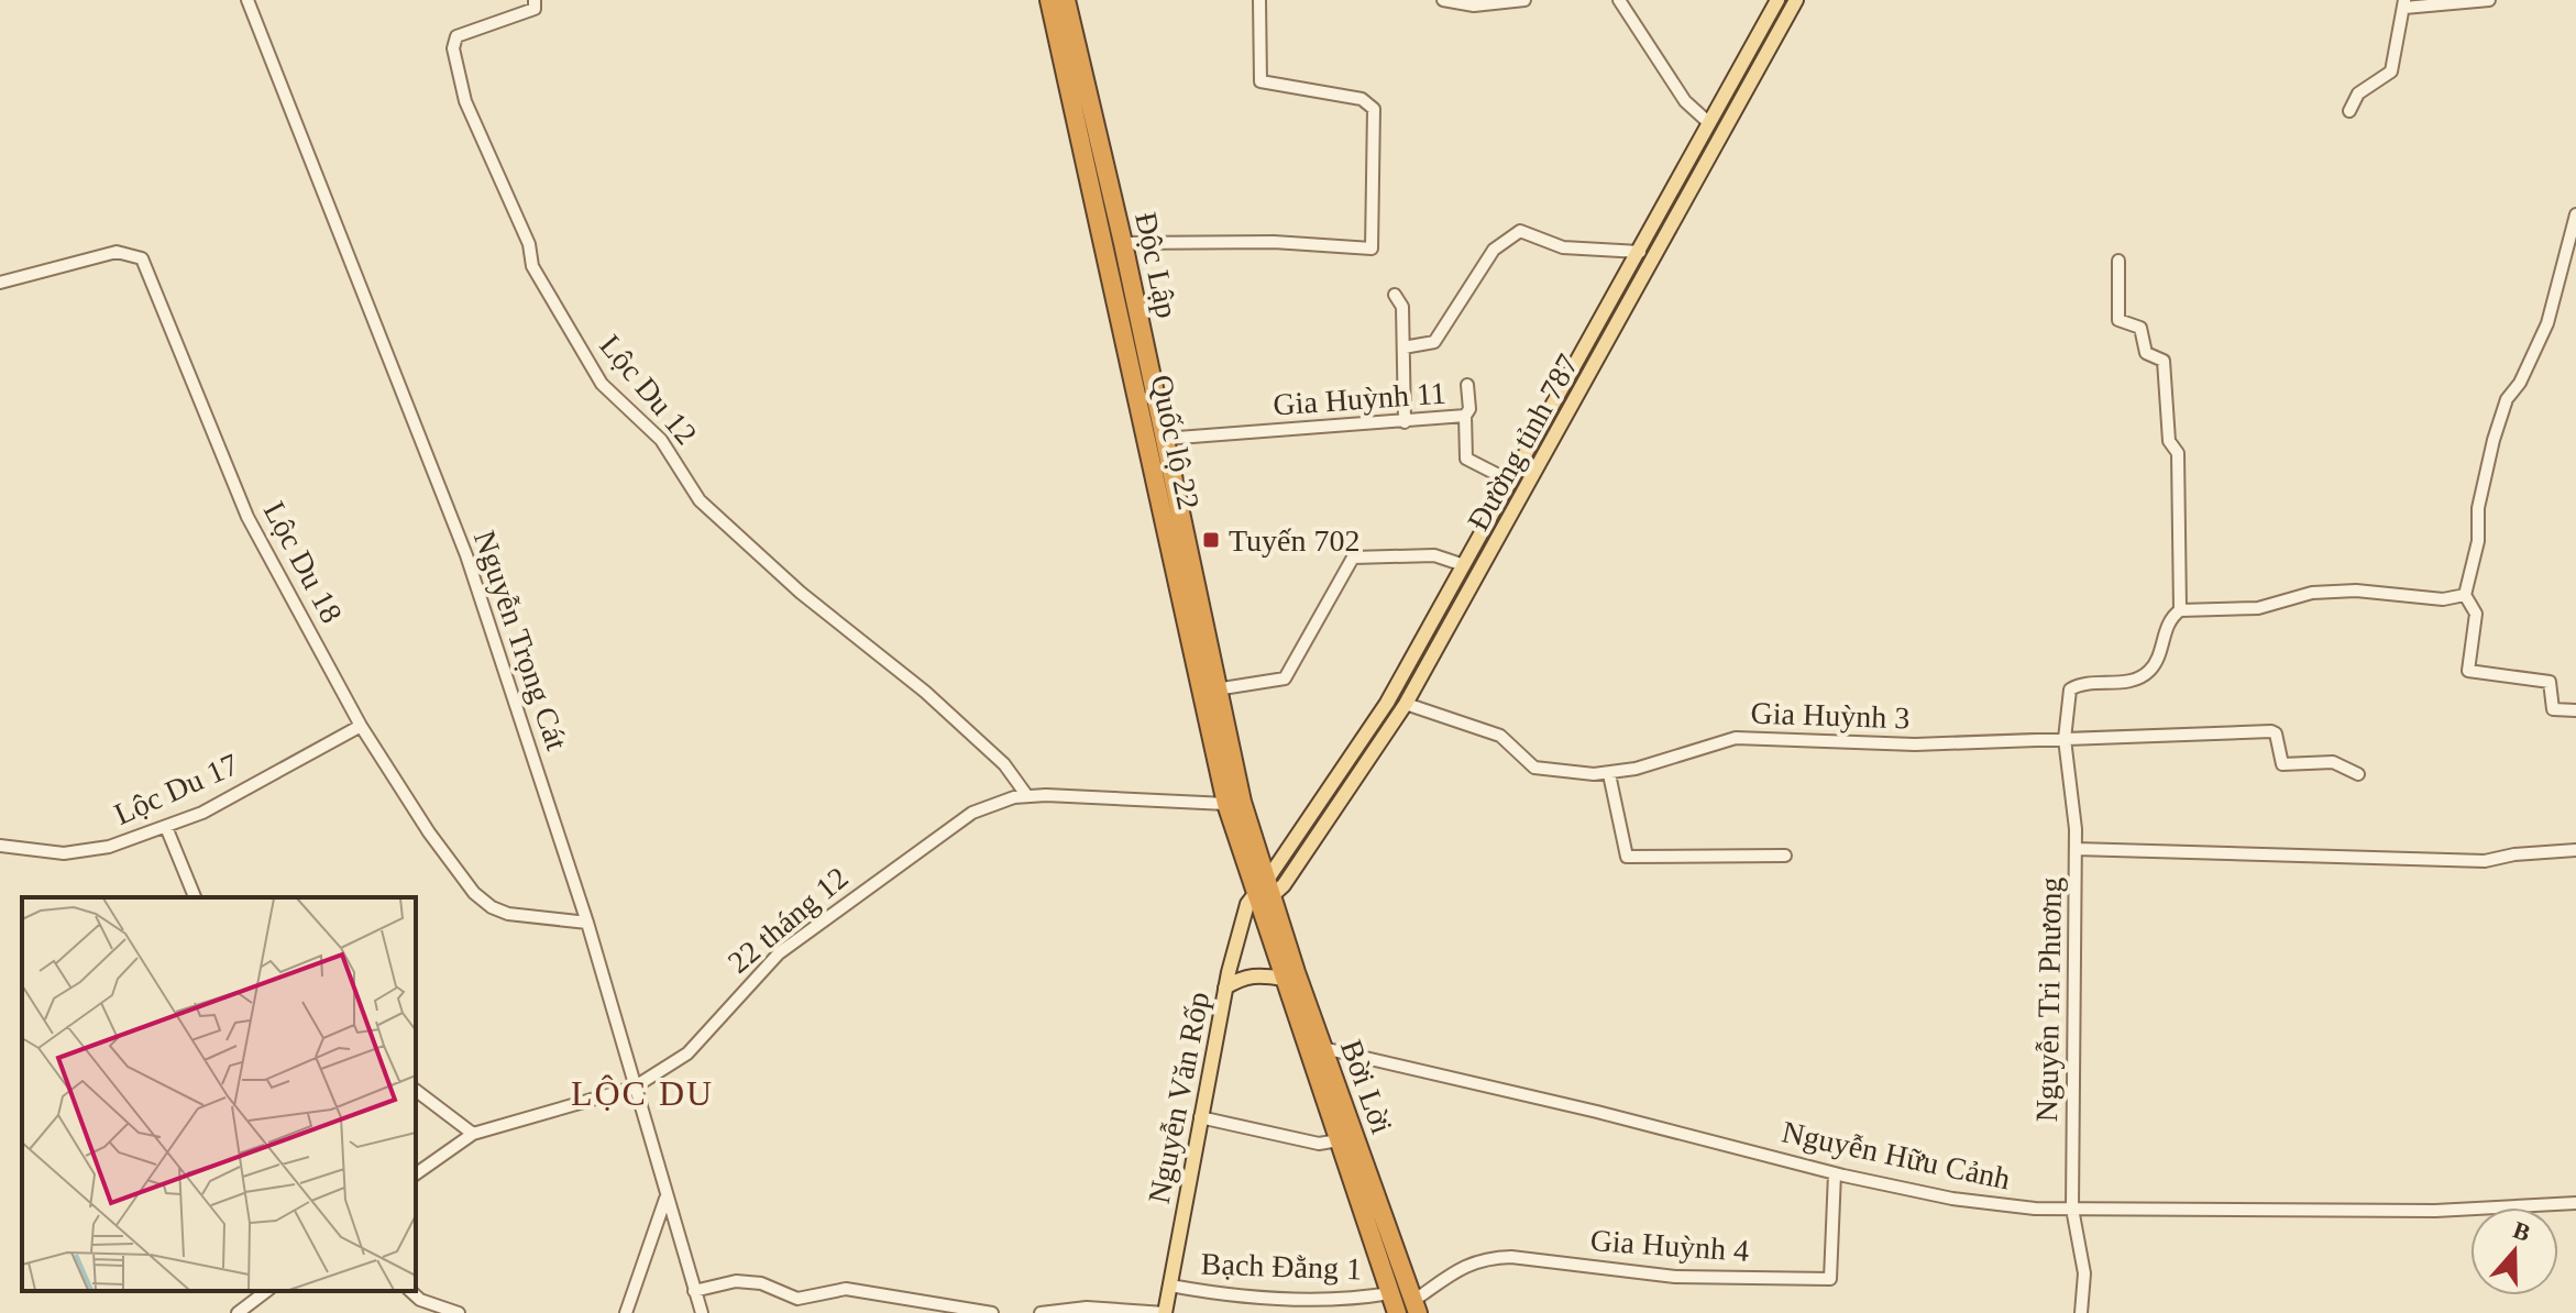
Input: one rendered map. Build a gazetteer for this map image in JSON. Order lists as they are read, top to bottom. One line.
{"streets":{"highway":["Độc Lập","Quốc lộ 22","Bời Lời"],"main road":["Đường tỉnh 787","Nguyễn Văn Rốp"],"street":["Lộc Du 12","Gia Huỳnh 11","Lộc Du 18","Nguyễn Trọng Cát","Gia Huỳnh 3","Lộc Du 17","22 tháng 12","Nguyễn Tri Phương","Nguyễn Hữu Cảnh","Gia Huỳnh 4","Bạch Đằng 1"]},"crossings":[["Độc Lập","Gia Huỳnh 11"],["Độc Lập","Quốc lộ 22"],["Độc Lập","22 tháng 12"],["Lộc Du 12","22 tháng 12"],["Gia Huỳnh 11","Đường tỉnh 787"],["Quốc lộ 22","Đường tỉnh 787"],["Quốc lộ 22","22 tháng 12"],["Quốc lộ 22","Bời Lời"],["Quốc lộ 22","Nguyễn Văn Rốp"],["Đường tỉnh 787","Gia Huỳnh 3"],["Đường tỉnh 787","Bời Lời"],["Đường tỉnh 787","Nguyễn Văn Rốp"],["Lộc Du 18","Nguyễn Trọng Cát"],["Lộc Du 18","Lộc Du 17"],["Nguyễn Trọng Cát","22 tháng 12"],["Gia Huỳnh 3","Nguyễn Tri Phương"],["Nguyễn Tri Phương","Nguyễn Hữu Cảnh"],["Bời Lời","Nguyễn Văn Rốp"],["Bời Lời","Nguyễn Hữu Cảnh"],["Bời Lời","Gia Huỳnh 4"],["Bời Lời","Bạch Đằng 1"],["Nguyễn Văn Rốp","Bạch Đằng 1"],["Nguyễn Hữu Cảnh","Gia Huỳnh 4"]],"districts":["LỘC DU"],"places":{"transit":["Tuyến 702"]},"north":"top"}
